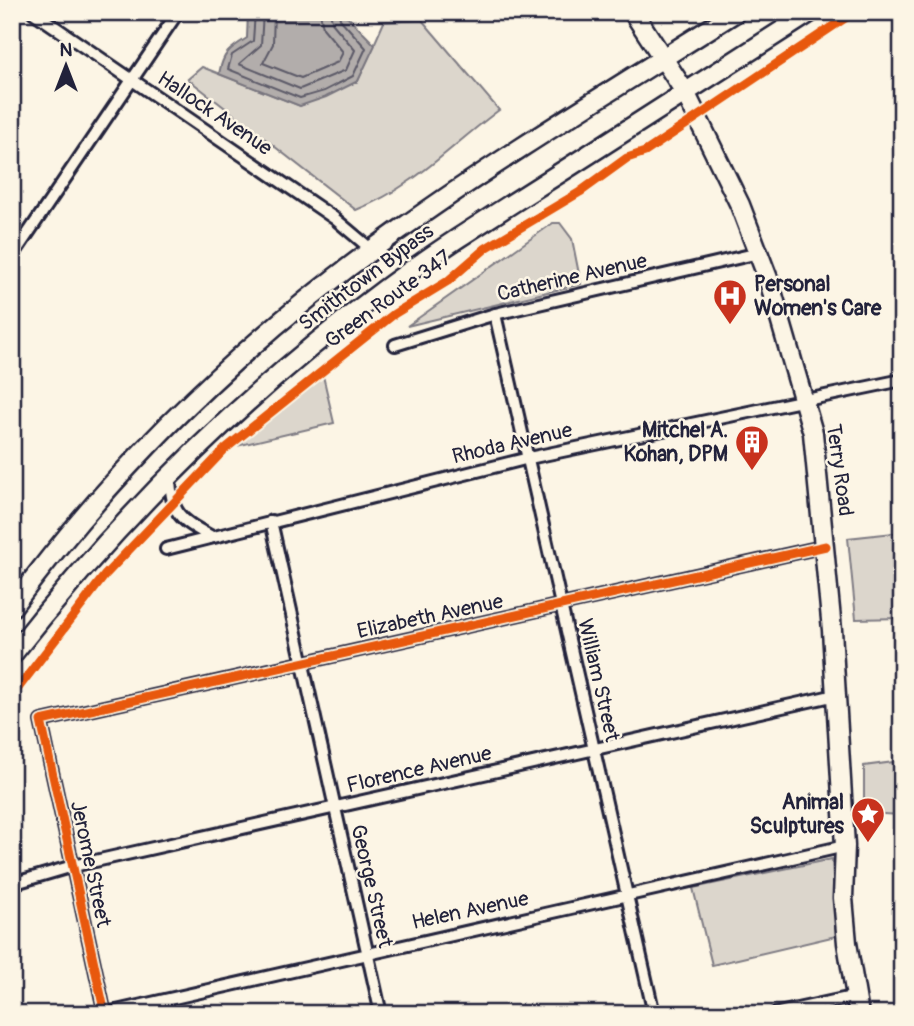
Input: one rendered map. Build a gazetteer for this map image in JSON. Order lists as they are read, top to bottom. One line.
{"streets":{"main road":["Smithtown Bypass","Terry Road"],"street":["Hallock Avenue","Catherine Avenue","Rhoda Avenue","Elizabeth Avenue","William Street","Florence Avenue","Jerome Street","George Street","Helen Avenue"],"cycle path":["Green Route 347"]},"crossings":[["Hallock Avenue","Smithtown Bypass"],["Smithtown Bypass","Terry Road"],["Catherine Avenue","Terry Road"],["Catherine Avenue","William Street"],["Rhoda Avenue","Terry Road"],["Rhoda Avenue","William Street"],["Rhoda Avenue","George Street"],["Terry Road","Elizabeth Avenue"],["Terry Road","Florence Avenue"],["Terry Road","Helen Avenue"],["Elizabeth Avenue","William Street"],["Elizabeth Avenue","Jerome Street"],["Elizabeth Avenue","George Street"],["William Street","Florence Avenue"],["William Street","Helen Avenue"],["Florence Avenue","Jerome Street"],["Florence Avenue","George Street"],["Jerome Street","Helen Avenue"],["George Street","Helen Avenue"]],"places":{"hospital":["Personal Women's Care"],"building":["Mitchel A. Kohan, DPM"],"place":["Animal Sculptures"]},"north":"top"}
